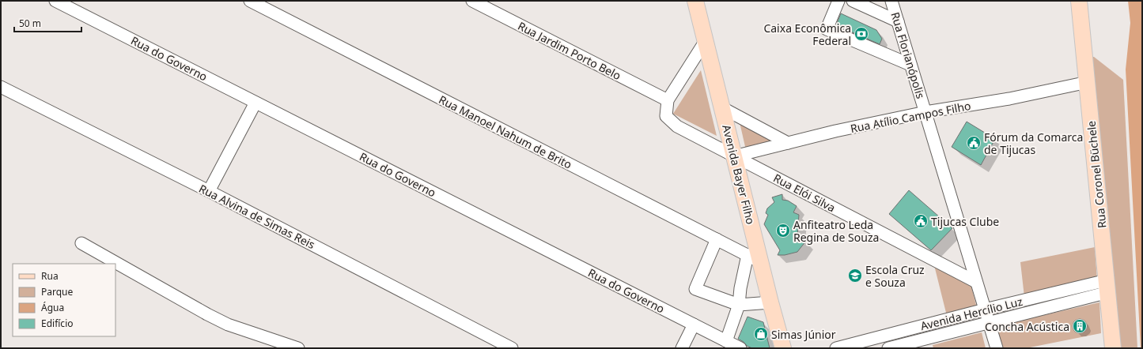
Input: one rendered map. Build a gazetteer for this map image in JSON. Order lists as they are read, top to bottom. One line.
{"streets":{"main road":["Avenida Bayer Filho","Rua Coronel Büchele"],"street":["Rua Jardim Porto Belo","Rua Florianópolis","Rua do Governo","Rua Atílio Campos Filho","Rua Manoel Nahum de Brito","Rua Elói Silva","Rua Alvina de Simas Reis","Avenida Hercílio Luz"]},"crossings":[["Rua Jardim Porto Belo","Rua Elói Silva"],["Rua Florianópolis","Rua Atílio Campos Filho"],["Rua Florianópolis","Rua Elói Silva"],["Rua Florianópolis","Avenida Hercílio Luz"],["Rua Atílio Campos Filho","Avenida Bayer Filho"],["Rua Atílio Campos Filho","Rua Coronel Büchele"],["Rua Atílio Campos Filho","Rua Elói Silva"],["Rua Manoel Nahum de Brito","Avenida Bayer Filho"],["Avenida Bayer Filho","Rua Elói Silva"],["Rua Coronel Büchele","Avenida Hercílio Luz"]],"places":{"bank":["Caixa Econômica Federal"],"public building":["Fórum da Comarca de Tijucas","Tijucas Clube"],"theatre":["Anfiteatro Leda Regina de Souza"],"school or university":["Escola Cruz e Souza"],"building":["Concha Acústica"],"shop":["Simas Júnior"]},"legend":["Rua","Parque","Água","Edifício"],"scale_bar":"50 m"}
